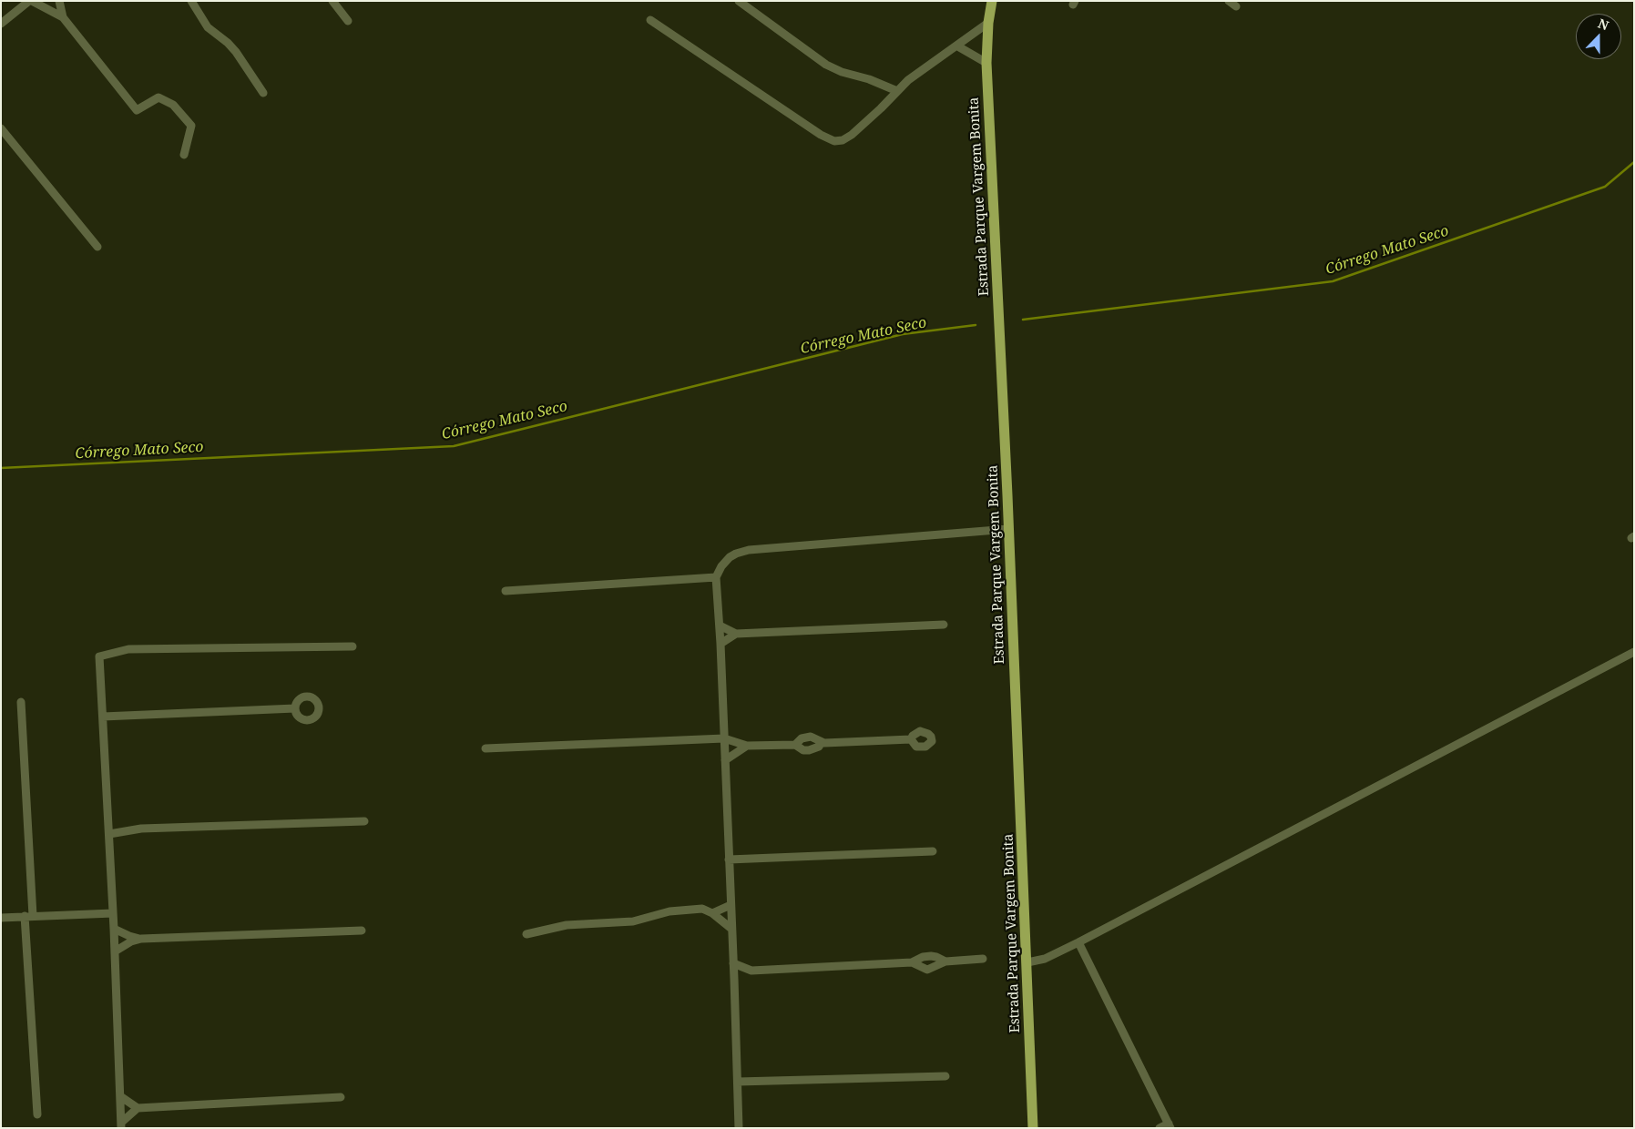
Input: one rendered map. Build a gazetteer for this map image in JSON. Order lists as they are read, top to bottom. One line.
{"streets":{"main road":["Estrada Parque Vargem Bonita"]},"water":["Córrego Mato Seco"],"north":"top"}
